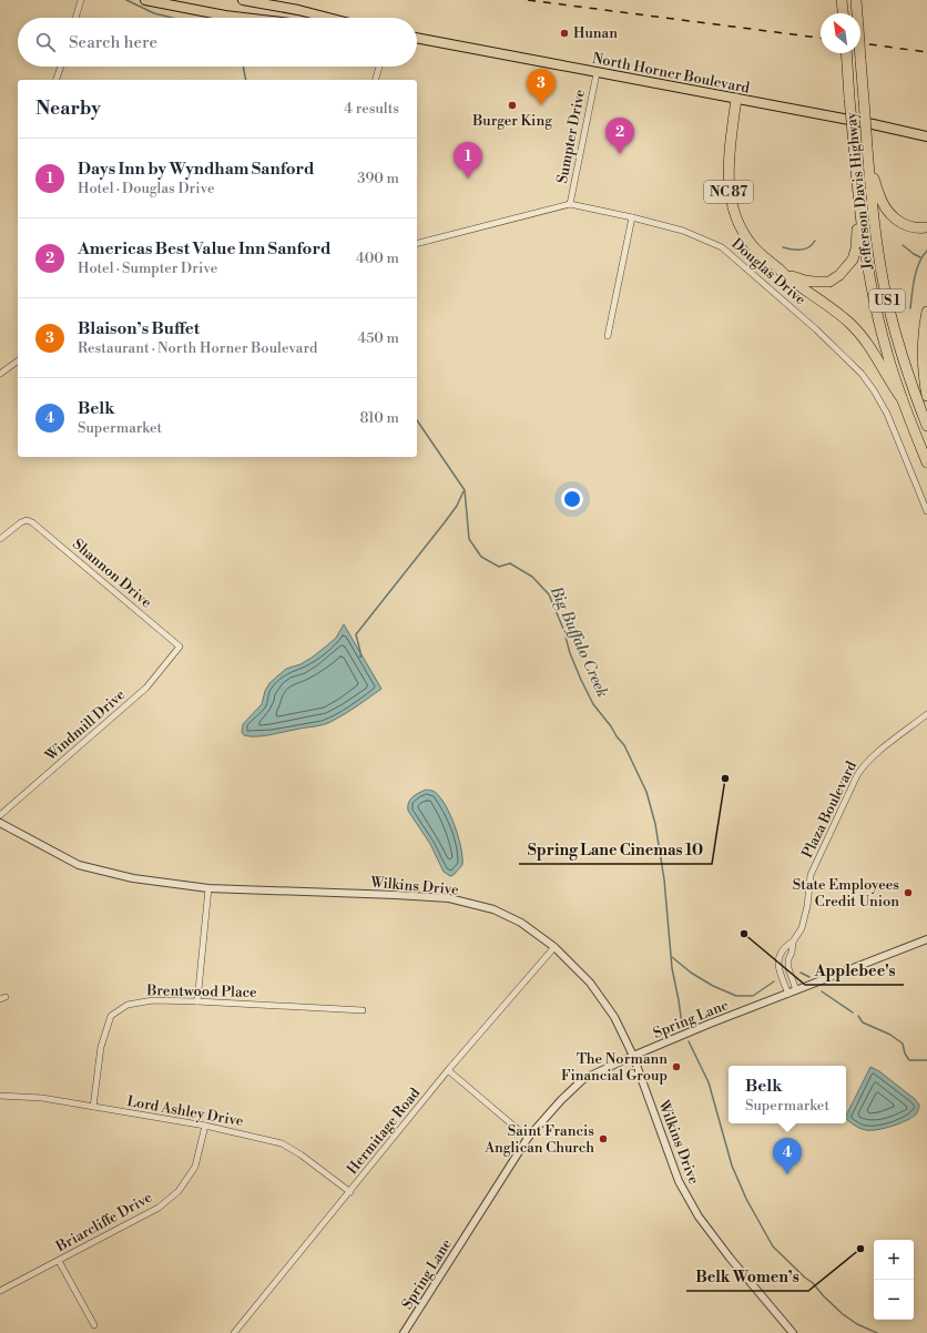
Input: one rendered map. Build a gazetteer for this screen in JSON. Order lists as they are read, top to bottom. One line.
{"streets":{"highway":["Jefferson Davis Highway","NC 87","US 1"],"main road":["North Horner Boulevard"],"street":["Sumpter Drive","Douglas Drive","Shannon Drive","Windmill Drive","Plaza Boulevard","Wilkins Drive","Brentwood Place","Spring Lane","Lord Ashley Drive","Hermitage Road","Briarcliffe Drive"]},"crossings":[["North Horner Boulevard","Sumpter Drive"],["North Horner Boulevard","NC 87"],["Sumpter Drive","Douglas Drive"],["Jefferson Davis Highway","NC 87"],["Shannon Drive","Windmill Drive"],["Plaza Boulevard","Spring Lane"],["Wilkins Drive","Spring Lane"],["Wilkins Drive","Hermitage Road"],["Brentwood Place","Lord Ashley Drive"],["Lord Ashley Drive","Hermitage Road"],["Lord Ashley Drive","Briarcliffe Drive"]],"water":["Big Buffalo Creek"],"places":["Hunan","Burger King","Spring Lane Cinemas 10","State Employees Credit Union","Applebee's","The Normann Financial Group","Saint Francis Anglican Church","Belk Women’s"],"north":"top left","page":{"search":"Search here","pins":["3","2","1","4"],"heading":["Nearby","4 results"],"list":[{"mark":"1","name":"Days Inn by Wyndham Sanford","note":"Hotel · Douglas Drive","value":"390 m"},{"mark":"2","name":"Americas Best Value Inn Sanford","note":"Hotel · Sumpter Drive","value":"400 m"},{"mark":"3","name":"Blaison’s Buffet","note":"Restaurant · North Horner Boulevard","value":"450 m"},{"mark":"4","name":"Belk","note":"Supermarket","value":"810 m"}],"popup":["Belk","Supermarket"],"map_buttons":["+","−"]}}
